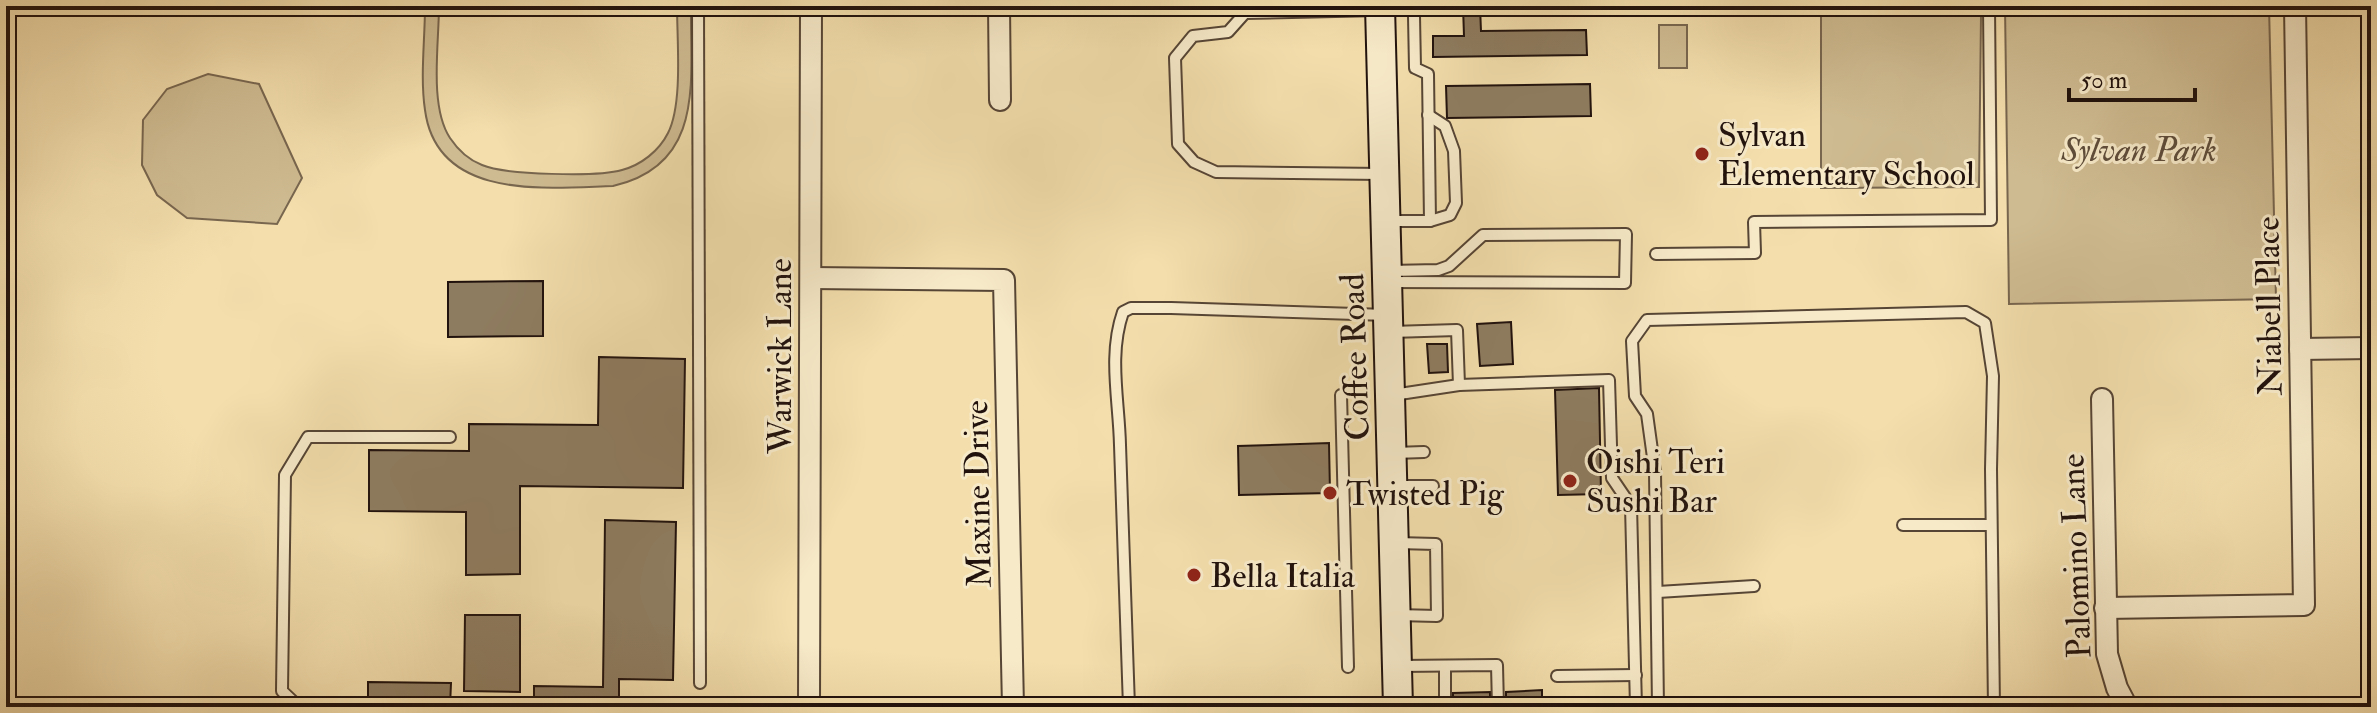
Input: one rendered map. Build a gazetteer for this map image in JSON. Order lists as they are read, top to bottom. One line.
{"streets":{"main road":["Coffee Road"],"street":["Niabell Place","Warwick Lane","Maxine Drive","Palomino Lane"]},"crossings":[["Niabell Place","Palomino Lane"],["Warwick Lane","Maxine Drive"]],"parks":["Sylvan Park"],"places":["Sylvan Elementary School","Oishi Teri Sushi Bar","Twisted Pig","Bella Italia"],"scale_bar":"50 m"}
